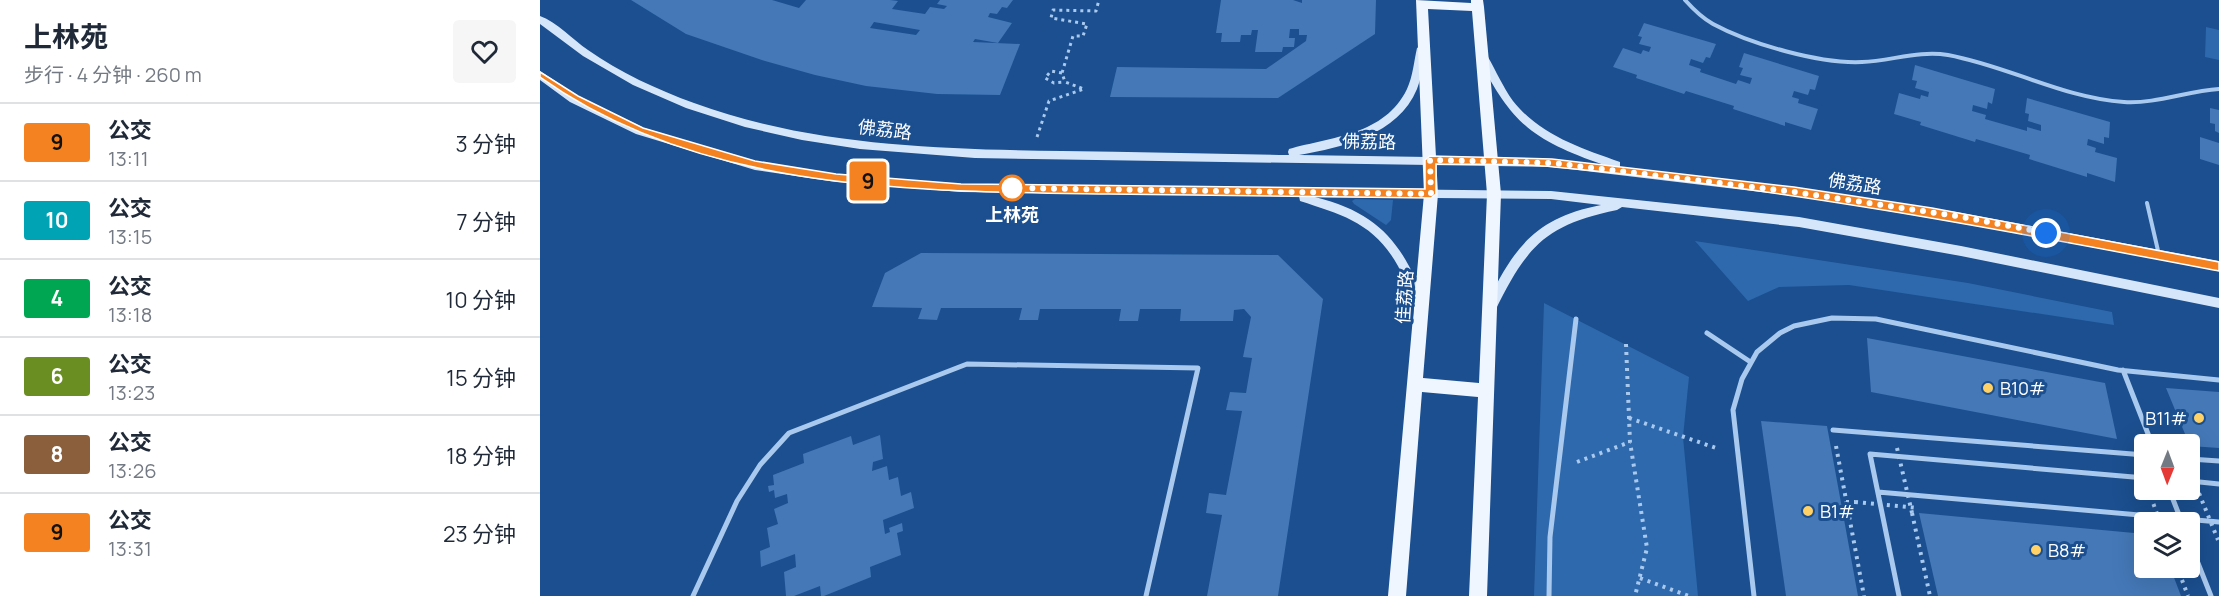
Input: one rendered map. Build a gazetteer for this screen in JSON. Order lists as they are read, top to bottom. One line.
{"streets":{"main road":["佛荔路","佳荔路"]},"crossings":[["佛荔路","佳荔路"]],"places":["上林苑","B10#","B11#","B1#","B8#"],"lines":["bus line 9"],"north":"bottom","page":{"heading":["上林苑","步行 · 4 分钟 · 260 m"],"on_map":"9","list":[{"mark":"9","name":"公交","note":"13:11","value":"3 分钟"},{"mark":"10","name":"公交","note":"13:15","value":"7 分钟"},{"mark":"4","name":"公交","note":"13:18","value":"10 分钟"},{"mark":"6","name":"公交","note":"13:23","value":"15 分钟"},{"mark":"8","name":"公交","note":"13:26","value":"18 分钟"},{"mark":"9","name":"公交","note":"13:31","value":"23 分钟"}]}}
